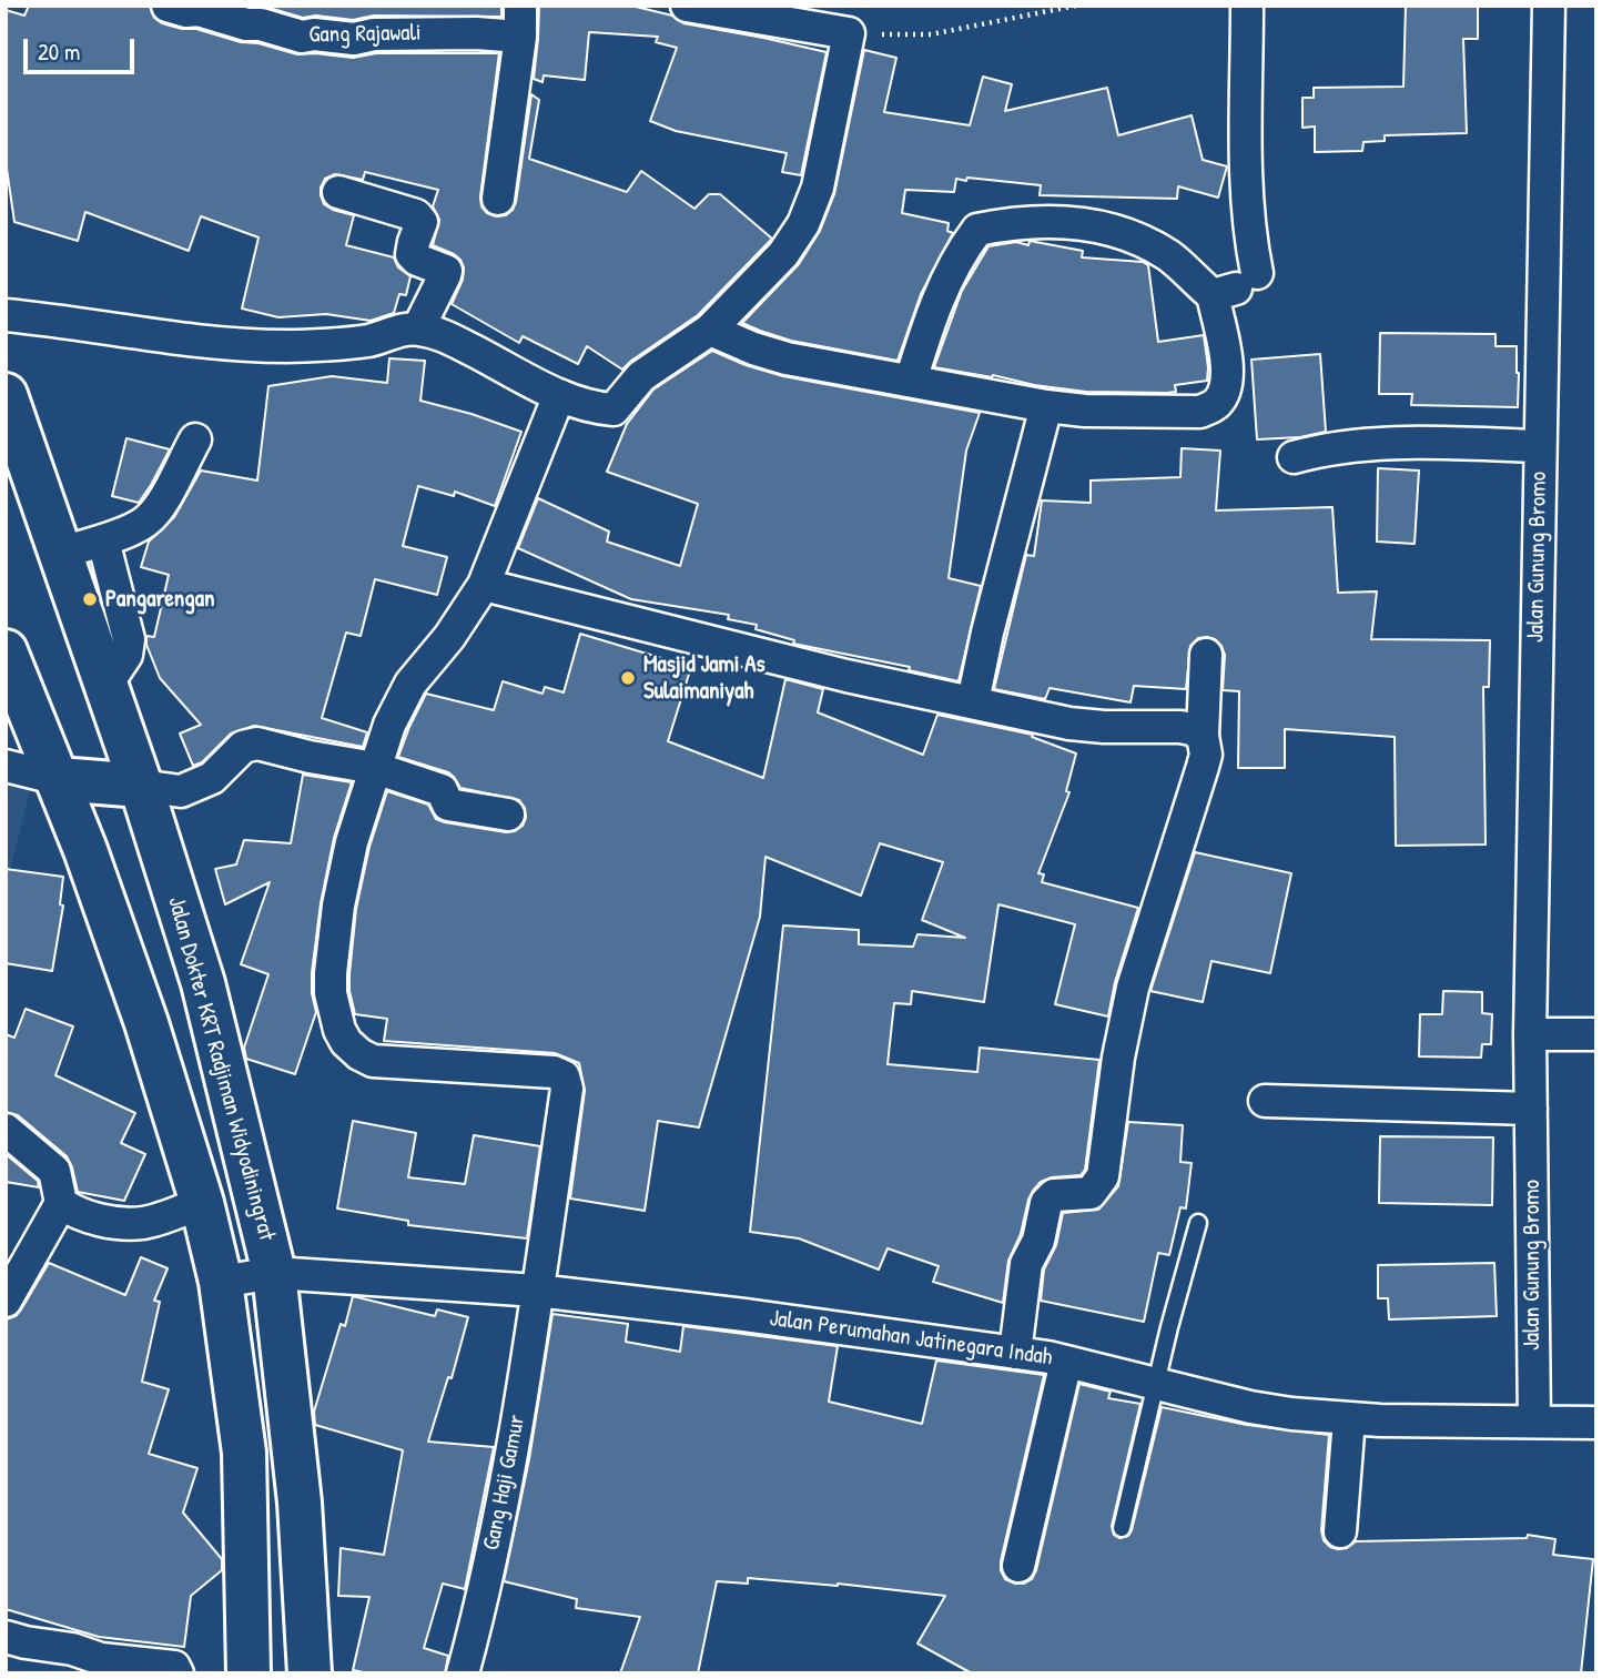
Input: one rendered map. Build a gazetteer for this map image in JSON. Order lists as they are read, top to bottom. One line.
{"streets":{"main road":["Jalan Dokter KRT Radjiman Widyodiningrat"],"street":["Gang Rajawali","Jalan Gunung Bromo","Jalan Perumahan Jatinegara Indah","Gang Haji Gamur"]},"crossings":[["Jalan Gunung Bromo","Jalan Perumahan Jatinegara Indah"],["Jalan Dokter KRT Radjiman Widyodiningrat","Jalan Perumahan Jatinegara Indah"],["Jalan Perumahan Jatinegara Indah","Gang Haji Gamur"]],"places":["Pangarengan","Masjid Jami As Sulaimaniyah"],"scale_bar":"20 m"}
